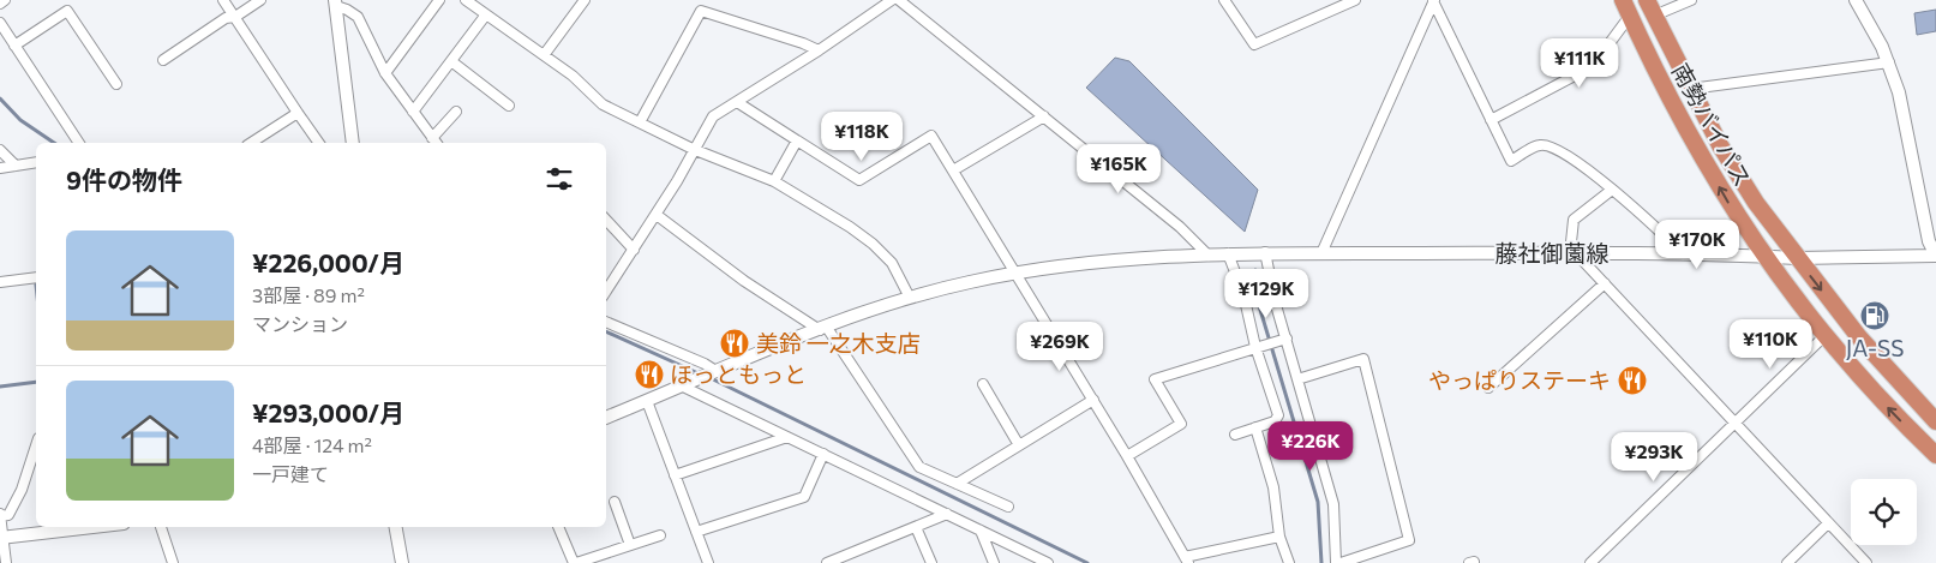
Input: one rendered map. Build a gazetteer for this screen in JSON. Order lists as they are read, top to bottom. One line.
{"streets":{"highway":["南勢バイパス"],"street":["藤社御薗線"]},"crossings":[["南勢バイパス","藤社御薗線"]],"places":{"fuel station":["JA-SS"],"restaurant":["美鈴 一之木支店","ほっともっと","やっぱりステーキ"]},"page":{"price":["¥111K","¥118K","¥165K","¥170K","¥129K","¥110K","¥269K","¥226K","¥293K"],"heading":"9件の物件","list":[{"name":"¥226,000/月","note":"3部屋 · 89 m² · マンション"},{"name":"¥293,000/月","note":"4部屋 · 124 m² · 一戸建て"}]}}
